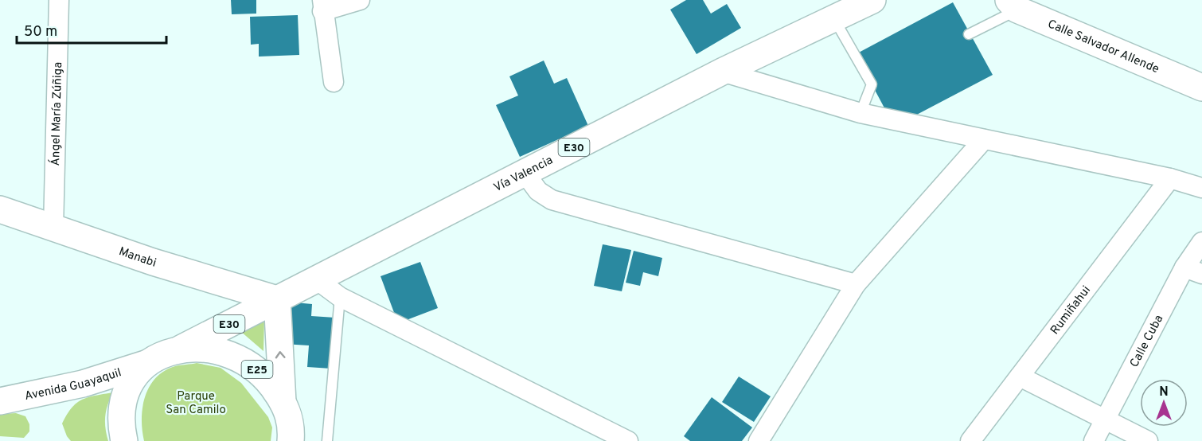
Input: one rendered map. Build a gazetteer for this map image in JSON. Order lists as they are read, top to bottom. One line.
{"streets":{"main road":["Calle Salvador Allende","E30","Vía Valencia","Manabi","E25","Avenida Guayaquil"],"street":["Ángel María Zúñiga","Rumiñahui","Calle Cuba"]},"crossings":[["Ángel María Zúñiga","Manabi"],["Vía Valencia","Manabi"],["Vía Valencia","E25"],["E25","Avenida Guayaquil"]],"parks":["Parque San Camilo"],"scale_bar":"50 m","north":"top"}
